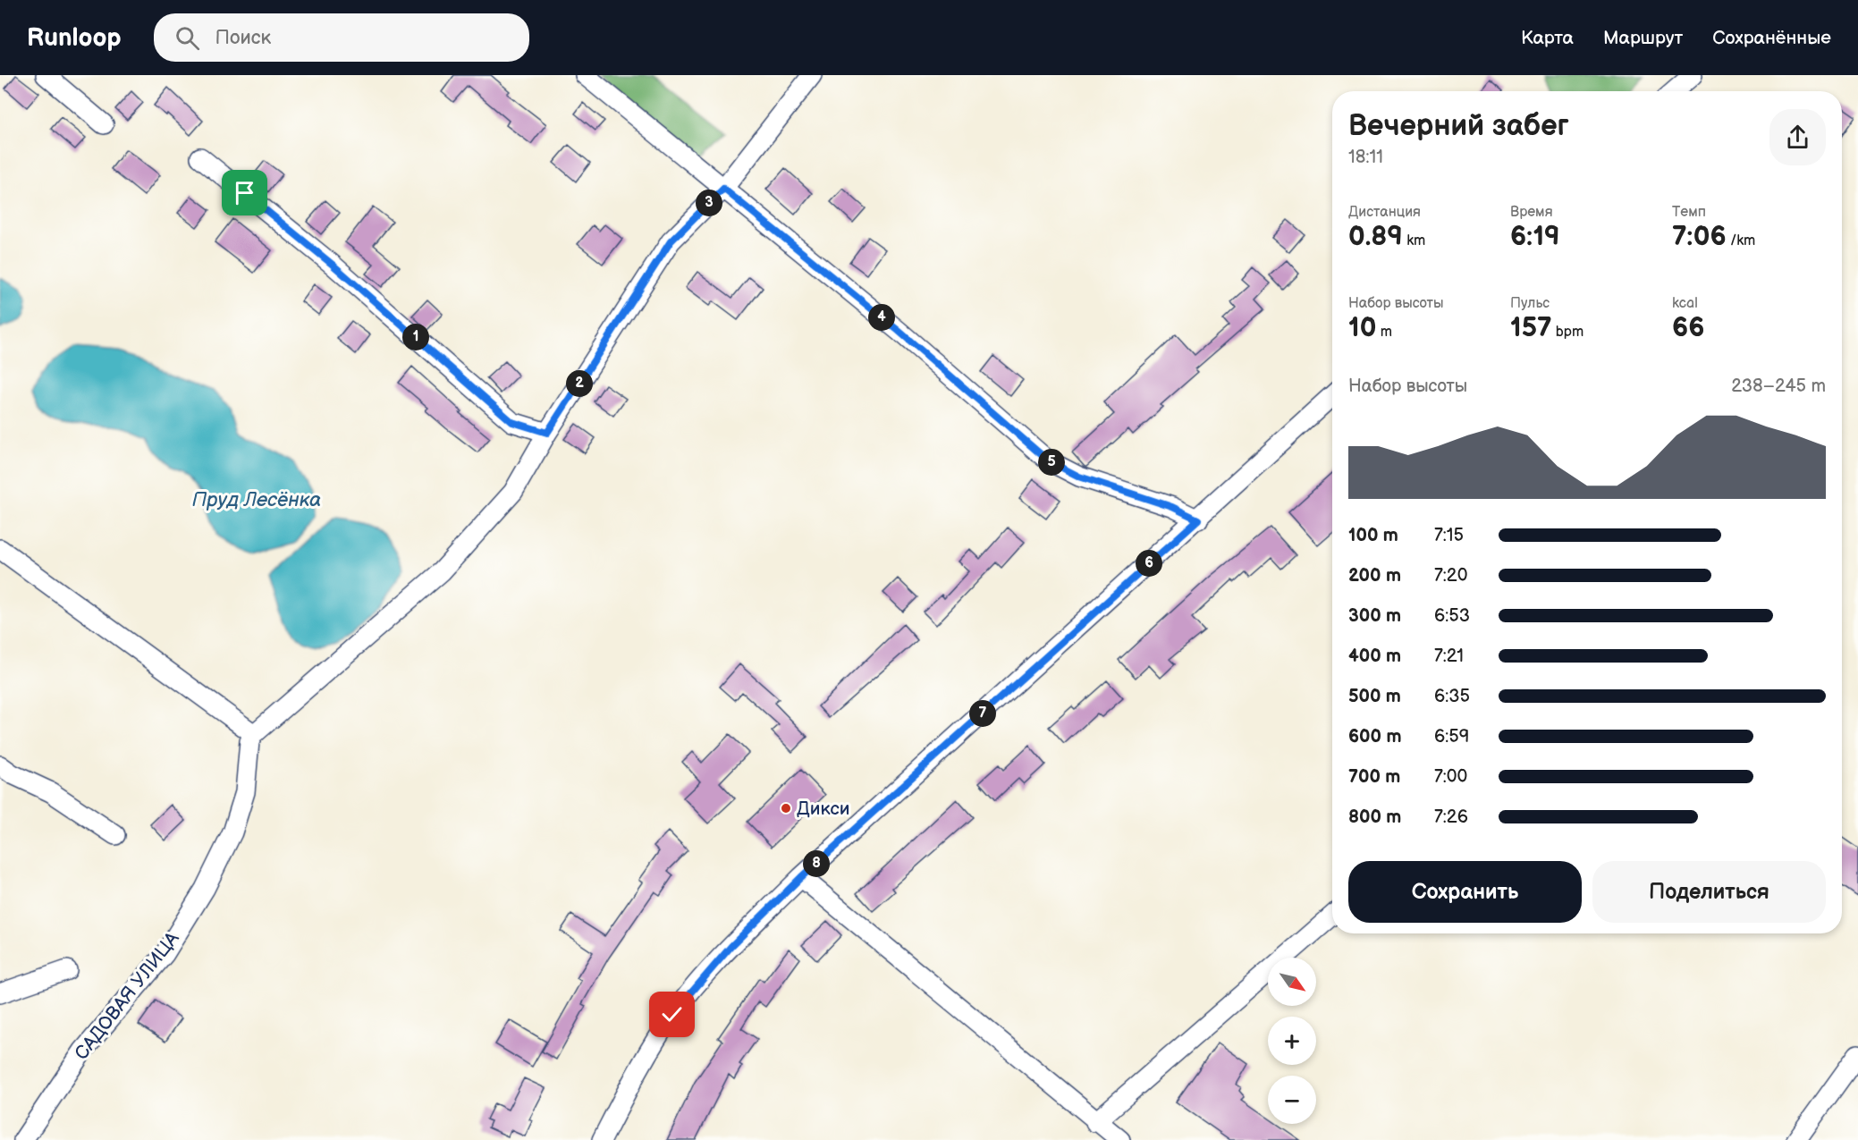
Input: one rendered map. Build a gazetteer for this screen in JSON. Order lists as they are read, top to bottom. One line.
{"streets":{"street":["САДОВАЯ УЛИЦА"]},"water":["Пруд Лесёнка"],"places":["Дикси"],"north":"bottom right","page":{"header":"Runloop","search":"Поиск","nav":["Карта","Маршрут","Сохранённые"],"heading":["Вечерний забег","18:11"],"stats":[["Дистанция","0.89 km"],["Время","6:19"],["Темп","7:06 /km"],["Набор высоты","10 m"],["Пульс","157 bpm"],["kcal","66"]],"pins":["3","4","1","2","5","6","7","8"],"chart":["Набор высоты","238–245 m"],"list":[{"name":"100 m","note":"7:15"},{"name":"200 m","note":"7:20"},{"name":"300 m","note":"6:53"},{"name":"400 m","note":"7:21"},{"name":"500 m","note":"6:35"},{"name":"600 m","note":"6:59"},{"name":"700 m","note":"7:00"},{"name":"800 m","note":"7:26"}],"buttons":["Сохранить","Поделиться"],"map_buttons":["+","−"]}}
